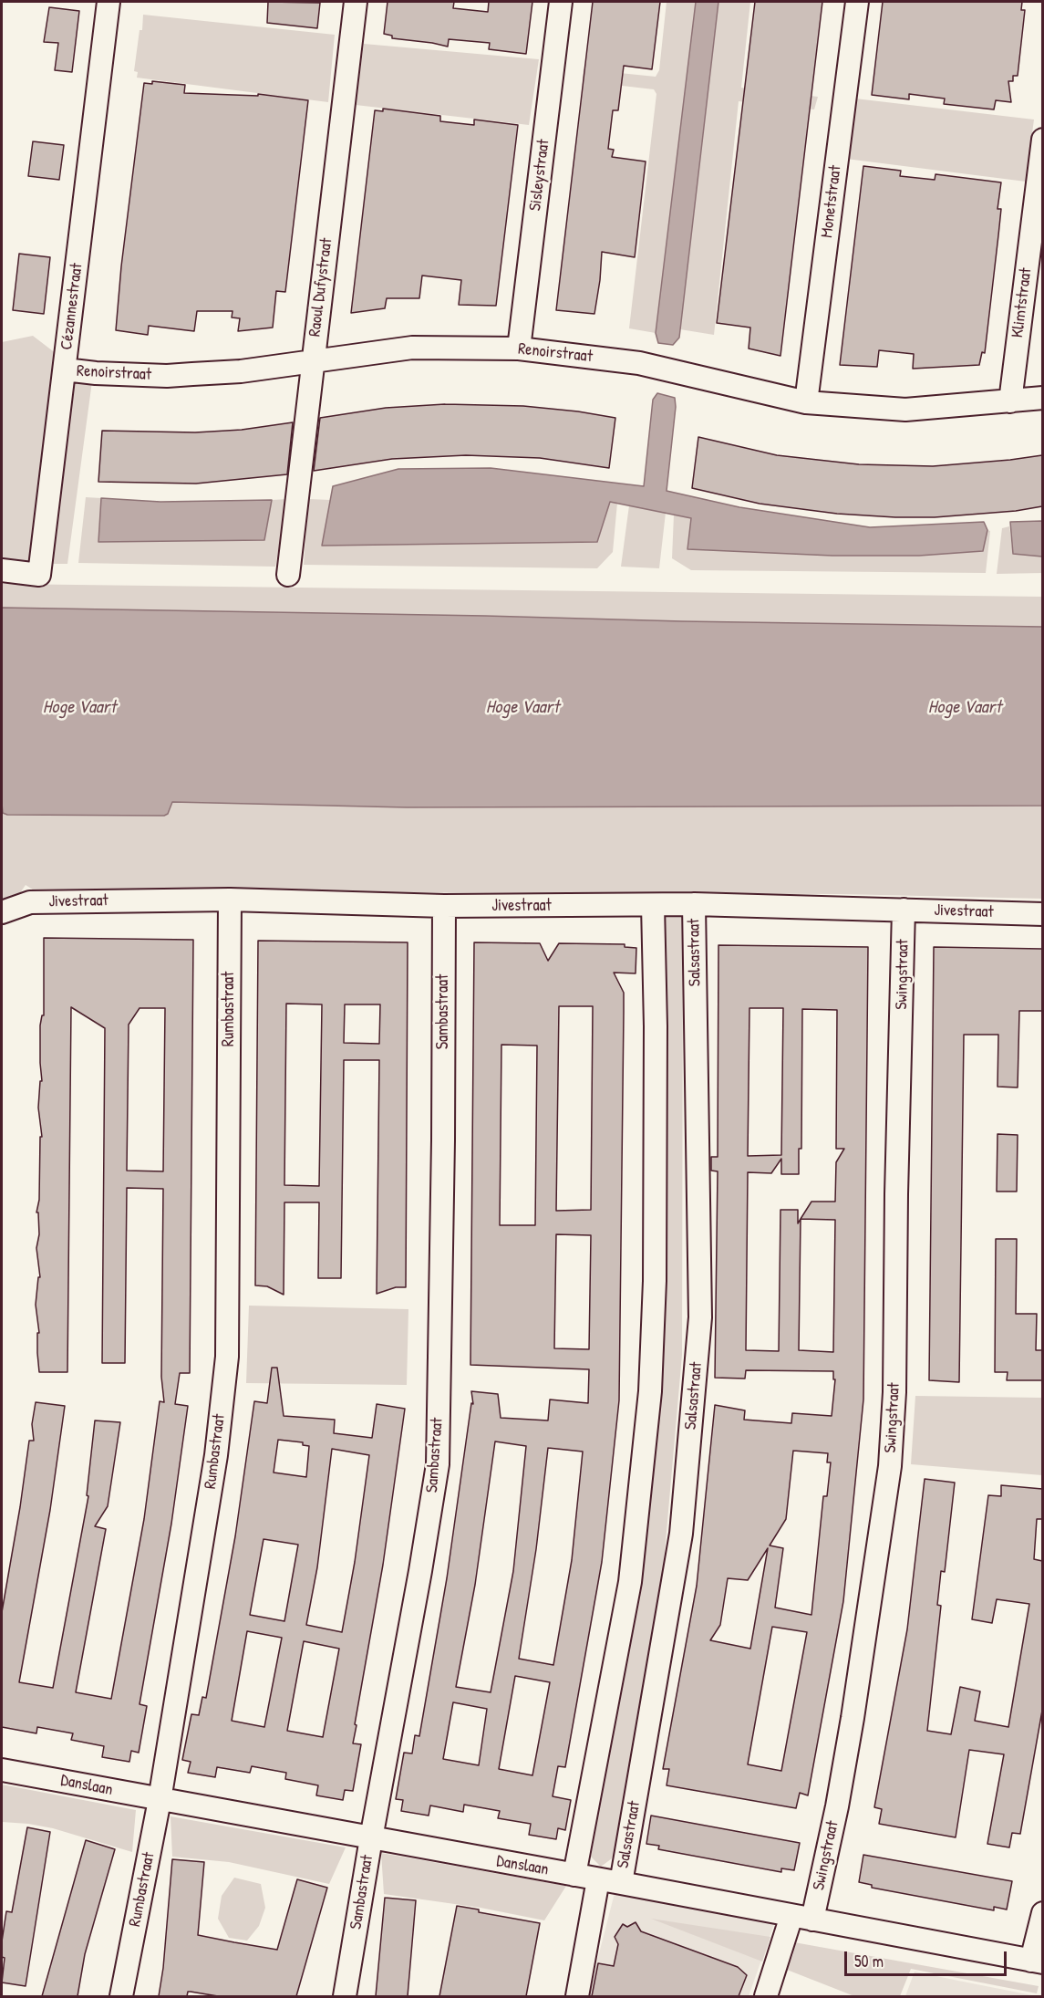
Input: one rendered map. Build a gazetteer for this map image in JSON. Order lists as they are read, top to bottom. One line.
{"streets":{"street":["Sisleystraat","Monetstraat","Raoul Dufystraat","Klimtstraat","Cézannestraat","Renoirstraat","Jivestraat","Salsastraat","Swingstraat","Rumbastraat","Sambastraat","Danslaan"]},"crossings":[["Sisleystraat","Renoirstraat"],["Monetstraat","Renoirstraat"],["Raoul Dufystraat","Renoirstraat"],["Klimtstraat","Renoirstraat"],["Cézannestraat","Renoirstraat"],["Jivestraat","Salsastraat"],["Jivestraat","Swingstraat"],["Jivestraat","Rumbastraat"],["Jivestraat","Sambastraat"],["Salsastraat","Danslaan"],["Swingstraat","Danslaan"],["Rumbastraat","Danslaan"],["Sambastraat","Danslaan"]],"water":["Hoge Vaart"],"scale_bar":"50 m"}
